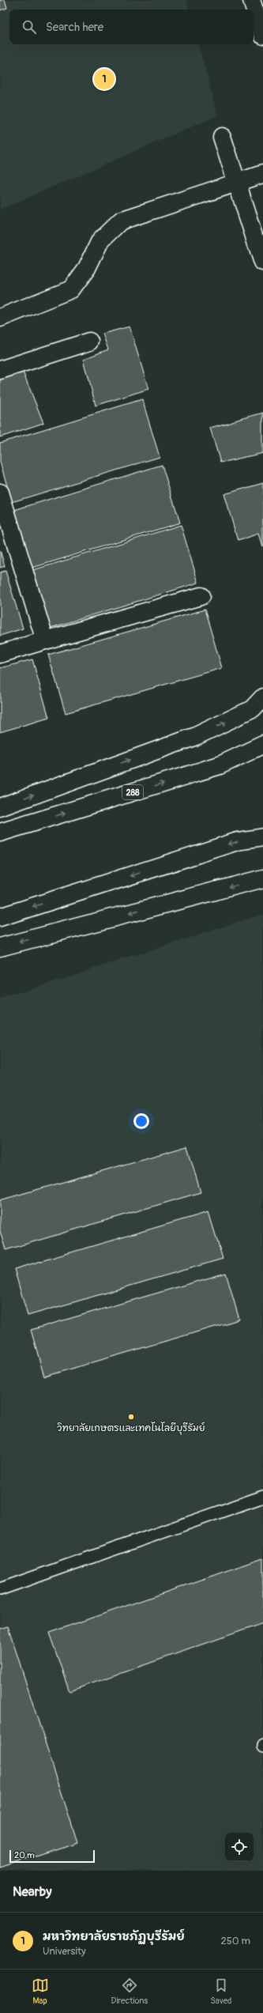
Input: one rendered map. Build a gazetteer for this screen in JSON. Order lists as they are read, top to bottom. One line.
{"streets":{"main road":["288"]},"places":["วิทยาลัยเกษตรและเทคโนโลยีบุรีรัมย์"],"scale_bar":"20 m","page":{"search":"Search here","pins":"1","scale":"20 m","heading":"Nearby","list":[{"mark":"1","name":"มหาวิทยาลัยราชภัฏบุรีรัมย์","note":"University","value":"250 m"}],"nav":["Map","Directions","Saved"]}}
